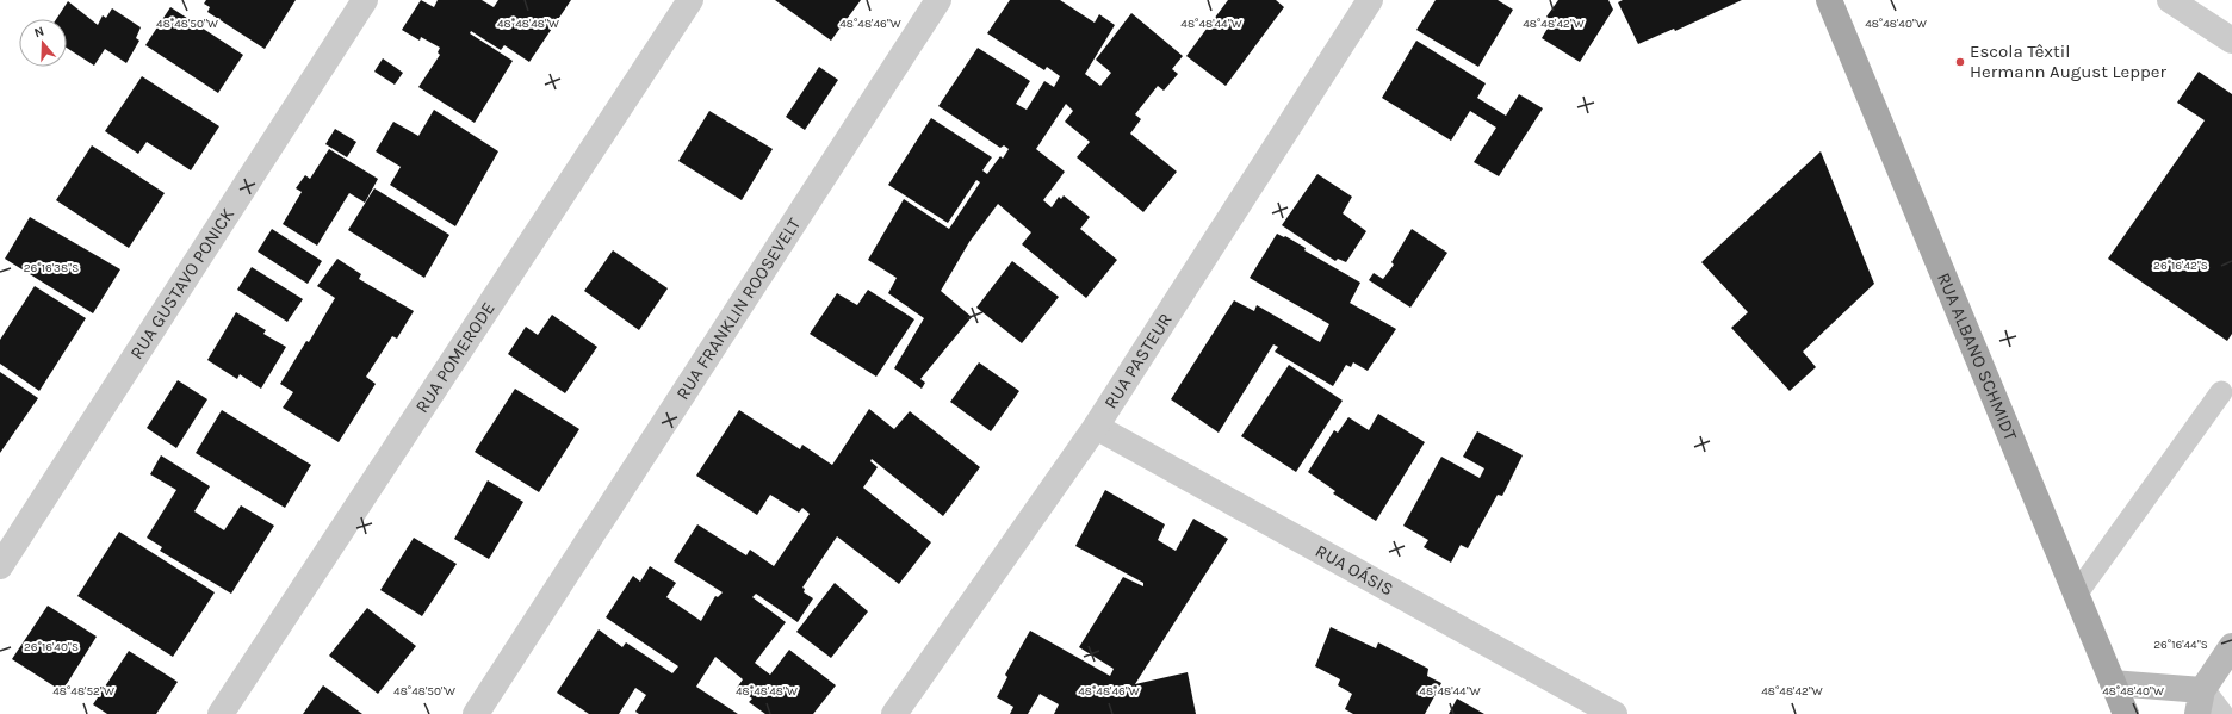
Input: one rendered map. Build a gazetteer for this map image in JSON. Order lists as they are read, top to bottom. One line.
{"streets":{"main road":["RUA ALBANO SCHMIDT"],"street":["RUA GUSTAVO PONICK","RUA FRANKLIN ROOSEVELT","RUA POMERODE","RUA PASTEUR","RUA OÁSIS"]},"crossings":[["RUA PASTEUR","RUA OÁSIS"]],"places":["Escola Têxtil Hermann August Lepper"],"north":"top","coordinates":["48°48'50\"W","48°48'48\"W","48°48'46\"W","48°48'44\"W","48°48'42\"W","48°48'40\"W","26°16'42\"S","26°16'38\"S","26°16'44\"S","26°16'40\"S","48°48'52\"W"]}
